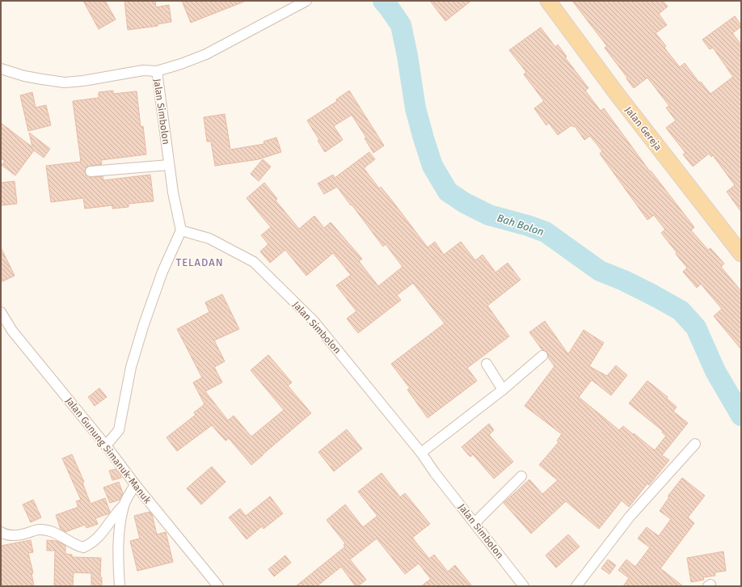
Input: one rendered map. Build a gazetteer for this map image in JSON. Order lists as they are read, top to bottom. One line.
{"streets":{"main road":["Jalan Gereja"],"street":["Jalan Simbolon","Jalan Gunung Simanuk-Manuk"]},"districts":["TELADAN"],"water":["Bah Bolon"]}
